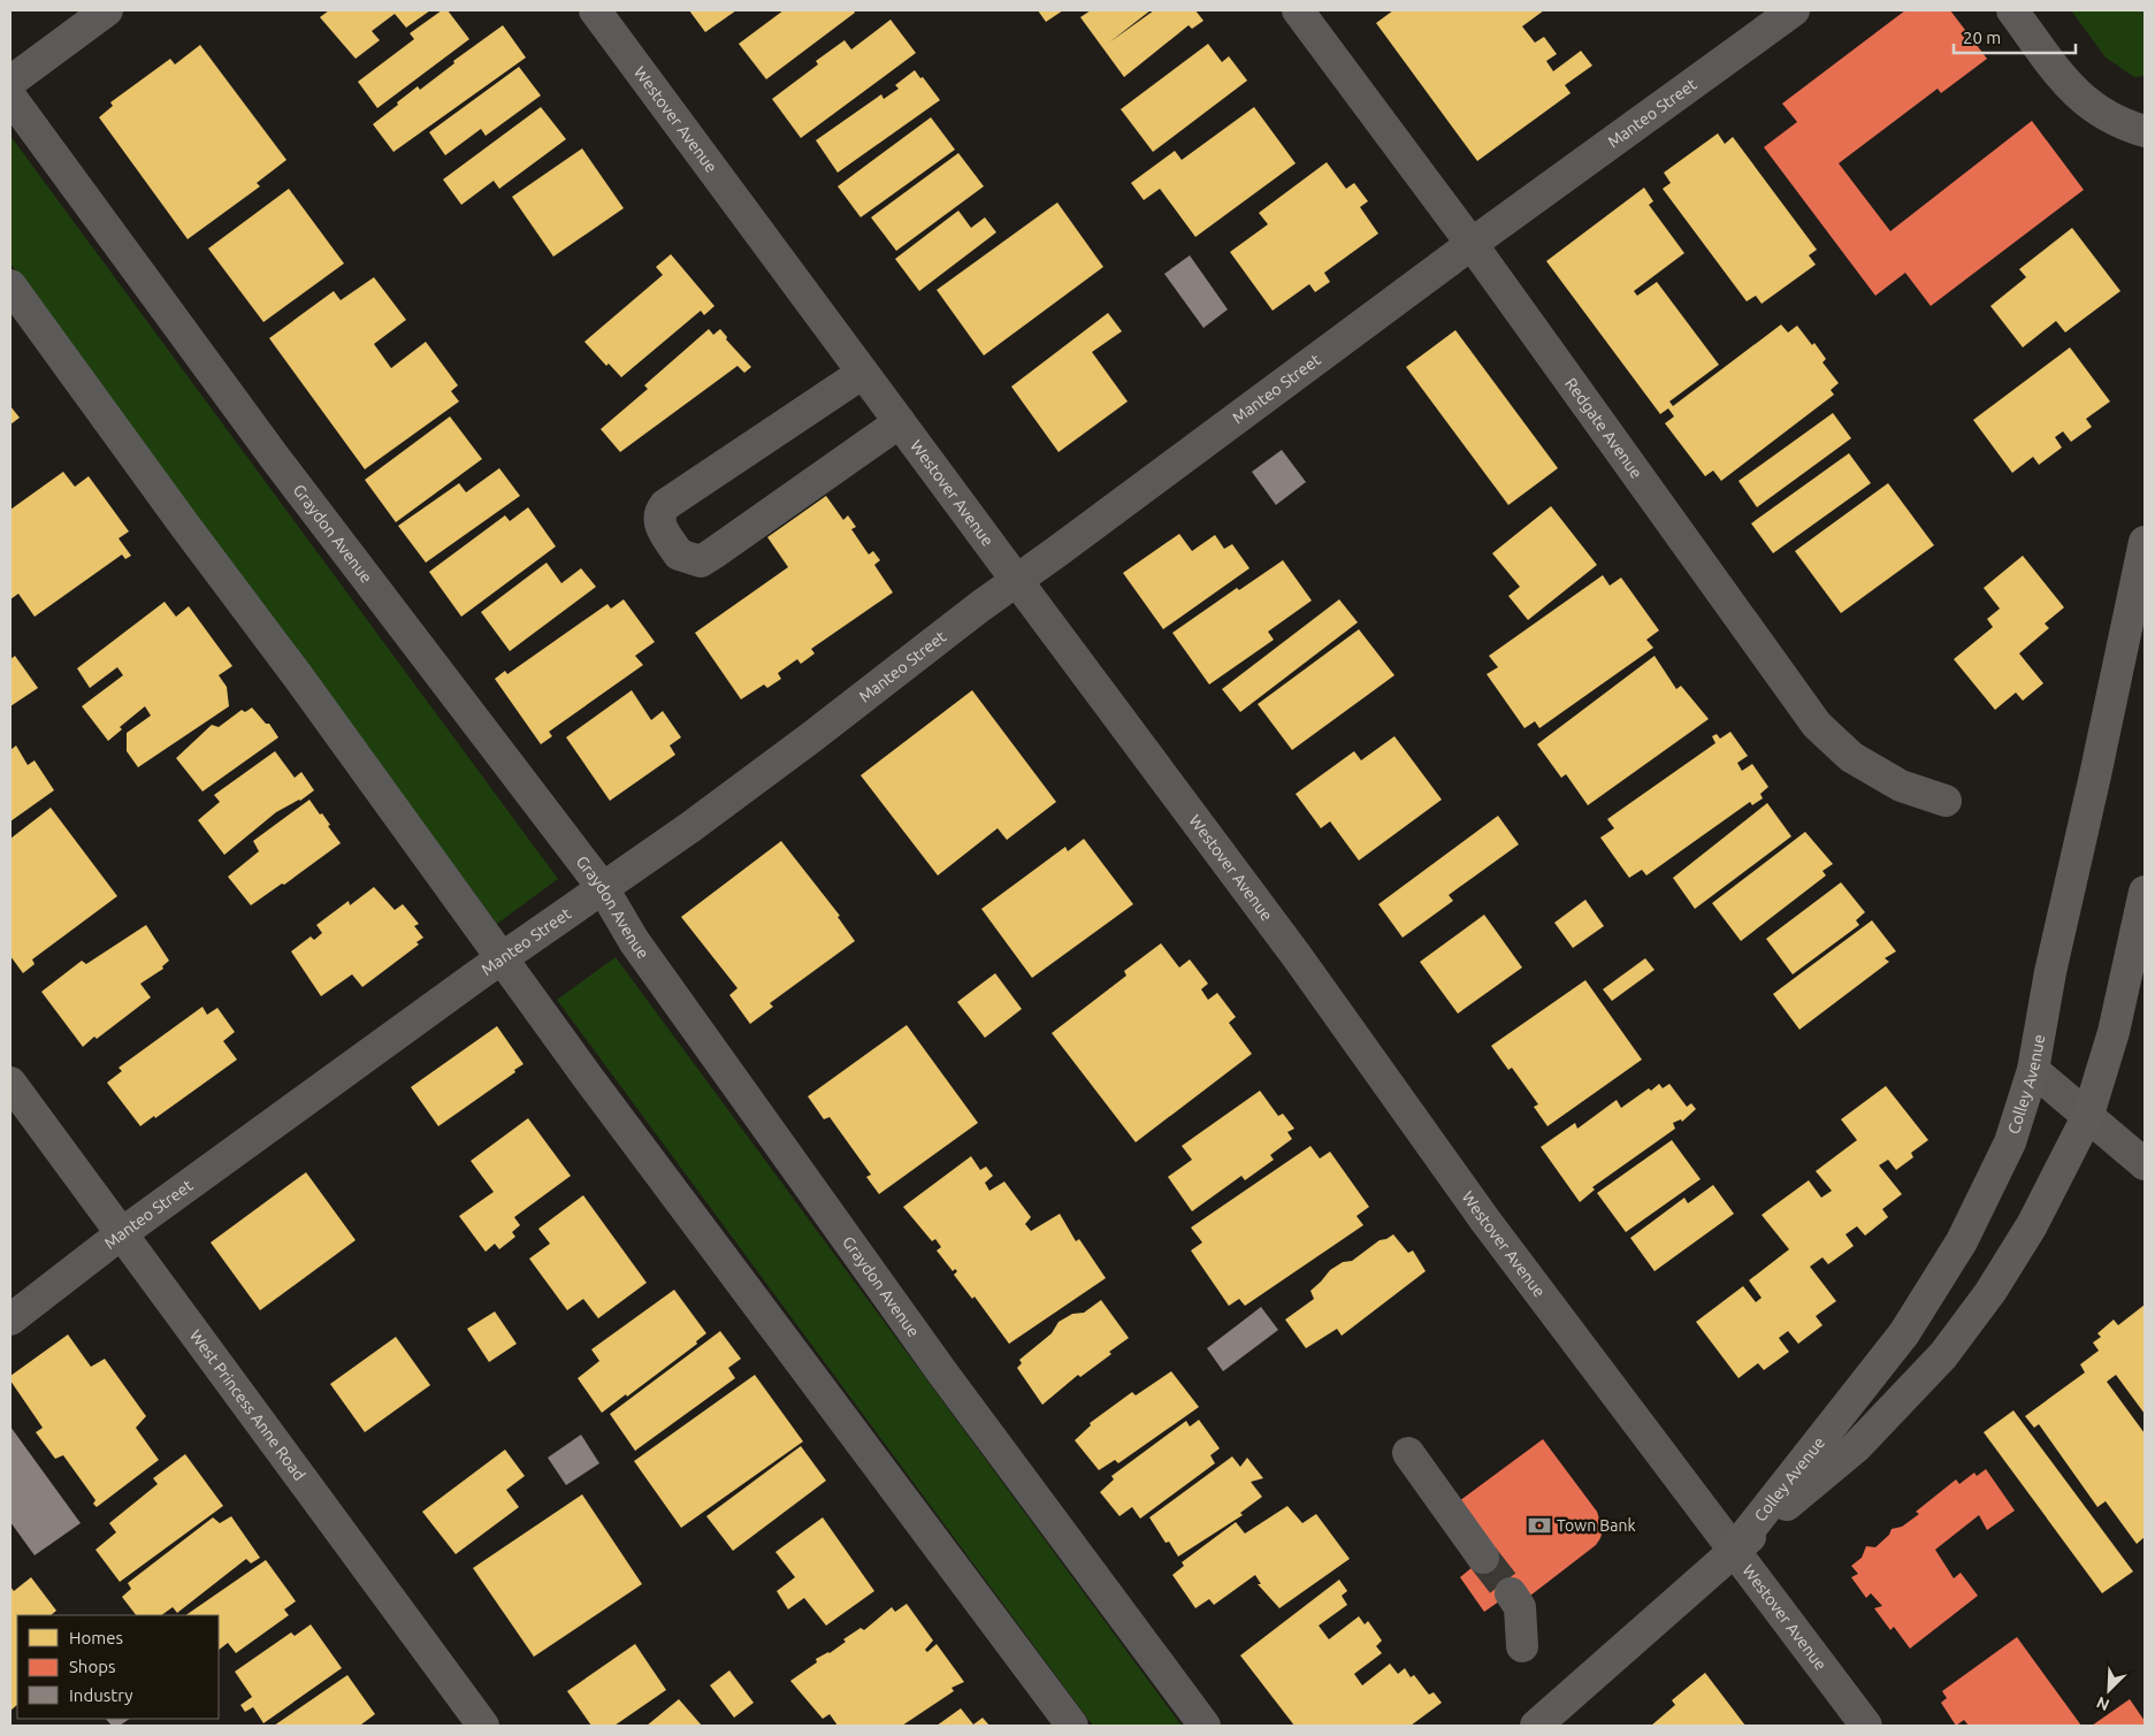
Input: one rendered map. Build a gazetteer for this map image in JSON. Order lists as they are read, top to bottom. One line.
{"streets":{"main road":["Colley Avenue","West Princess Anne Road"],"street":["Manteo Street","Westover Avenue","Redgate Avenue","Graydon Avenue"]},"crossings":[["Manteo Street","Westover Avenue"],["Manteo Street","Redgate Avenue"],["Manteo Street","Graydon Avenue"],["Manteo Street","West Princess Anne Road"],["Westover Avenue","Colley Avenue"]],"places":{"bank":["Town Bank"]},"legend":["Homes","Shops","Industry"],"scale_bar":"20 m","north":"bottom left"}
